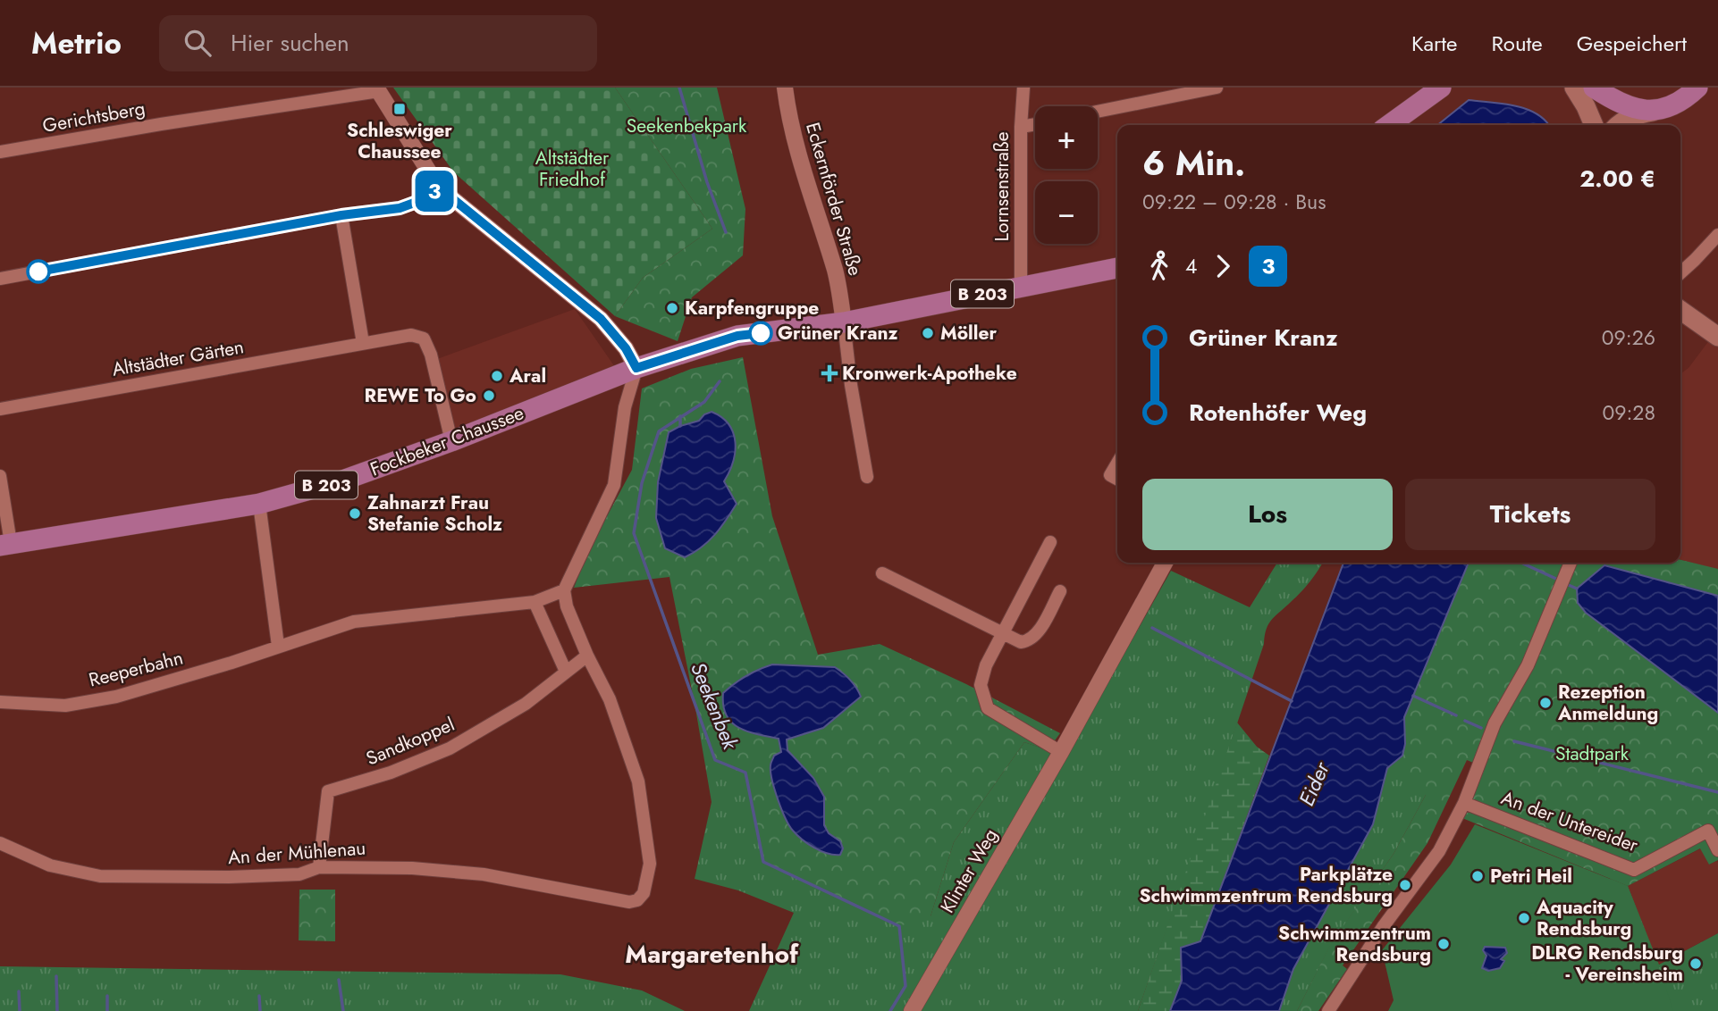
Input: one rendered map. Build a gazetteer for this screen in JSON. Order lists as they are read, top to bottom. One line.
{"streets":{"main road":["B 203","Fockbeker Chaussee"],"street":["Gerichtsberg","Lornsenstraße","Eckernförder Straße","Altstädter Gärten","Reeperbahn","Sandkoppel","An der Untereider","An der Mühlenau","Klinter Weg"]},"crossings":[["Lornsenstraße","B 203"],["Eckernförder Straße","B 203"],["Eckernförder Straße","Fockbeker Chaussee"],["B 203","Fockbeker Chaussee"],["Altstädter Gärten","Fockbeker Chaussee"],["Sandkoppel","An der Mühlenau"]],"districts":["Margaretenhof"],"water":["Seekenbek","Eider"],"parks":["Seekenbekpark","Altstädter Friedhof","Stadtpark"],"places":{"transit":["Schleswiger Chaussee"],"other":["Karpfengruppe","Grüner Kranz","Möller","Aral","REWE To Go","Zahnarzt Frau Stefanie Scholz","Rezeption Anmeldung","Petri Heil","Parkplätze Schwimmzentrum Rendsburg","Aquacity Rendsburg","Schwimmzentrum Rendsburg","DLRG Rendsburg - Vereinsheim"],"health":["Kronwerk-Apotheke"]},"lines":["bus line 3"],"page":{"header":"Metrio","search":"Hier suchen","nav":["Karte","Route","Gespeichert"],"on_map":"3","map_buttons":["+","−"],"heading":["6 Min.","09:22 – 09:28 · Bus","2.00 €"],"legs":["4","3"],"list":[{"name":"Grüner Kranz","value":"09:26"},{"name":"Rotenhöfer Weg","value":"09:28"}],"buttons":["Los","Tickets"]}}
